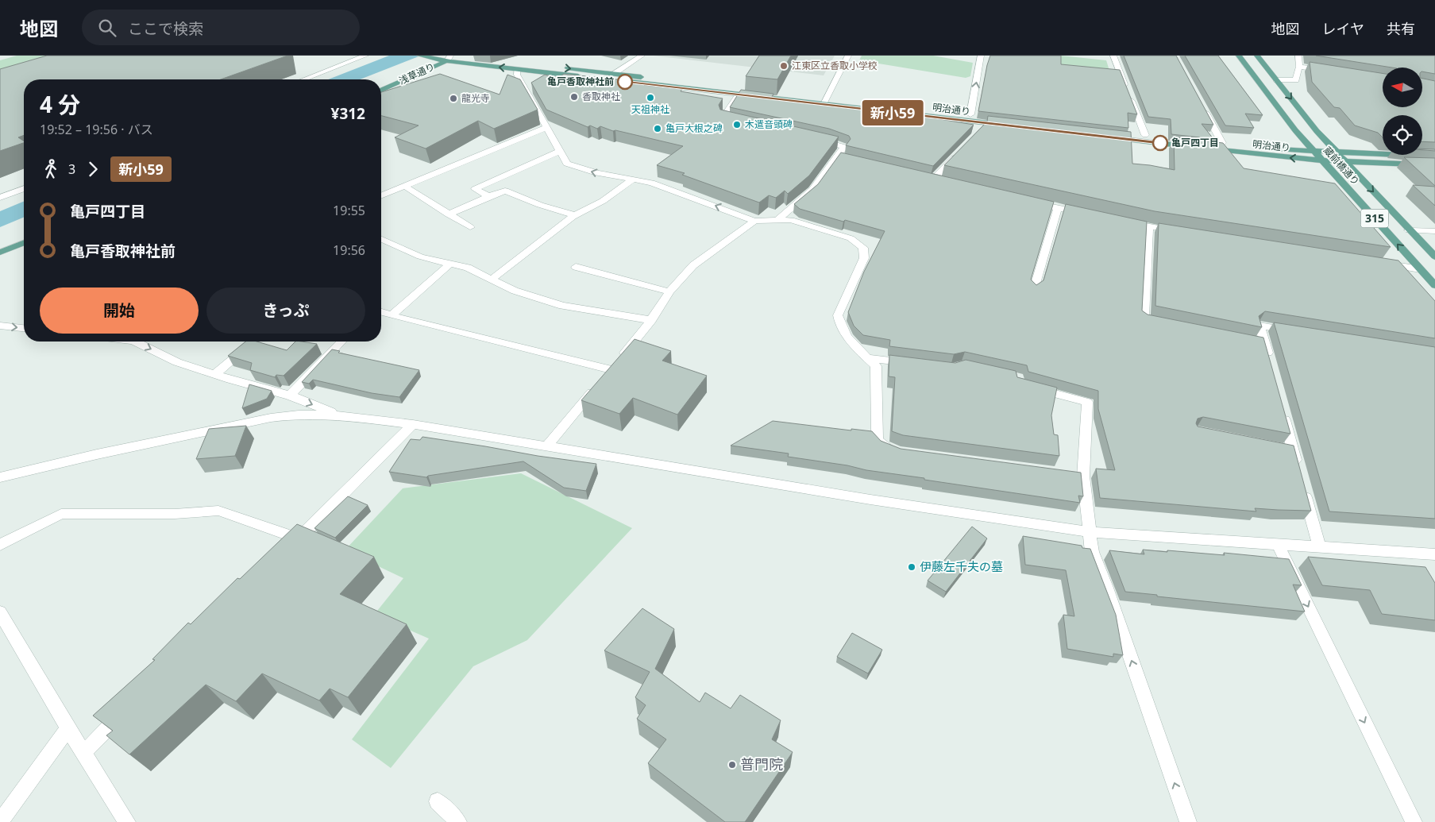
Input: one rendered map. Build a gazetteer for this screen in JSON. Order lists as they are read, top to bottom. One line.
{"streets":{"main road":["浅草通り","明治通り","蔵前橋通り","315"]},"crossings":[["浅草通り","明治通り"],["明治通り","蔵前橋通り"]],"places":["江東区立香取小学校","亀戸香取神社前","香取神社","天祖神社","龍光寺","木遣音頭碑","亀戸大根之碑","亀戸四丁目","伊藤左千夫の墓","普門院"],"lines":["bus line 新小59"],"north":"left","page":{"header":"地図","search":"ここで検索","nav":["地図","レイヤ","共有"],"on_map":"新小59","heading":["4 分","19:52 – 19:56 · バス","¥312"],"legs":["3","新小59"],"list":[{"name":"亀戸四丁目","value":"19:55"},{"name":"亀戸香取神社前","value":"19:56"}],"buttons":["開始","きっぷ"]}}
